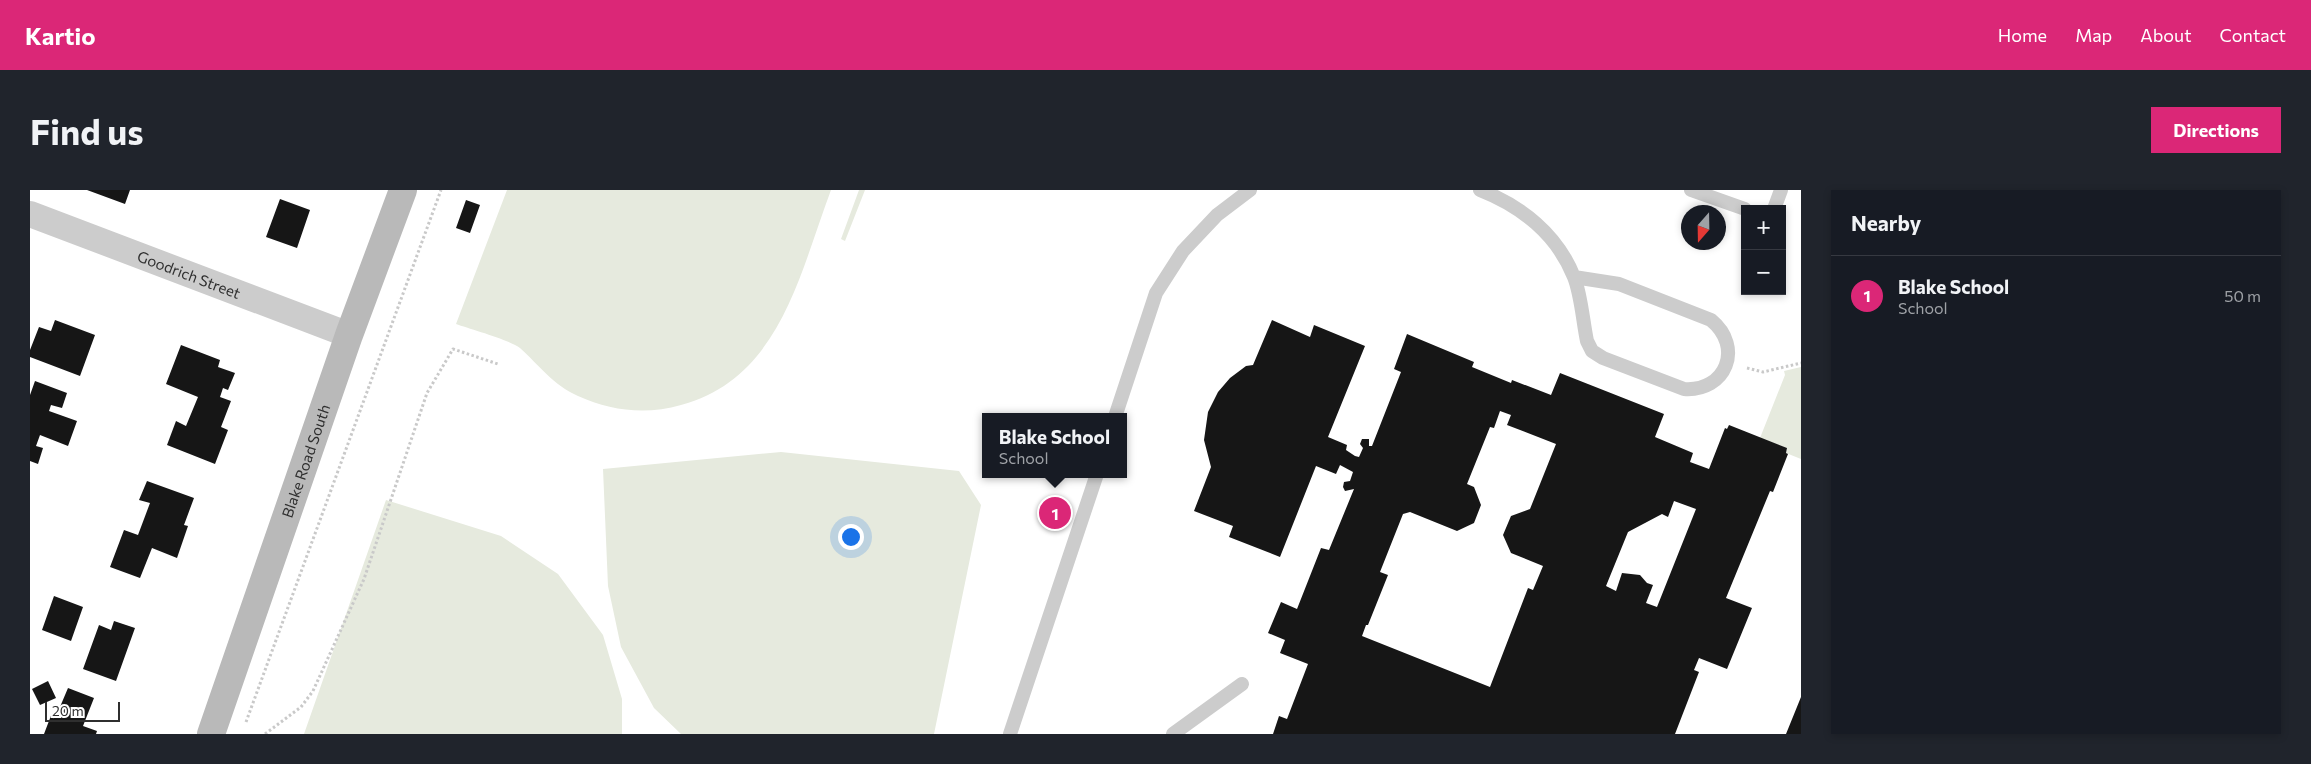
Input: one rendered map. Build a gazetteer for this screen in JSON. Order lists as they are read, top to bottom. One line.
{"streets":{"street":["Goodrich Street","Blake Road South"]},"crossings":[["Goodrich Street","Blake Road South"]],"scale_bar":"20 m","north":"bottom","page":{"header":"Kartio","nav":["Home","Map","About","Contact"],"buttons":"Directions","title":"Find us","heading":"Nearby","map_buttons":["+","−"],"list":[{"mark":"1","name":"Blake School","note":"School","value":"50 m"}],"popup":["Blake School","School"],"pins":"1","scale":"20 m"}}
